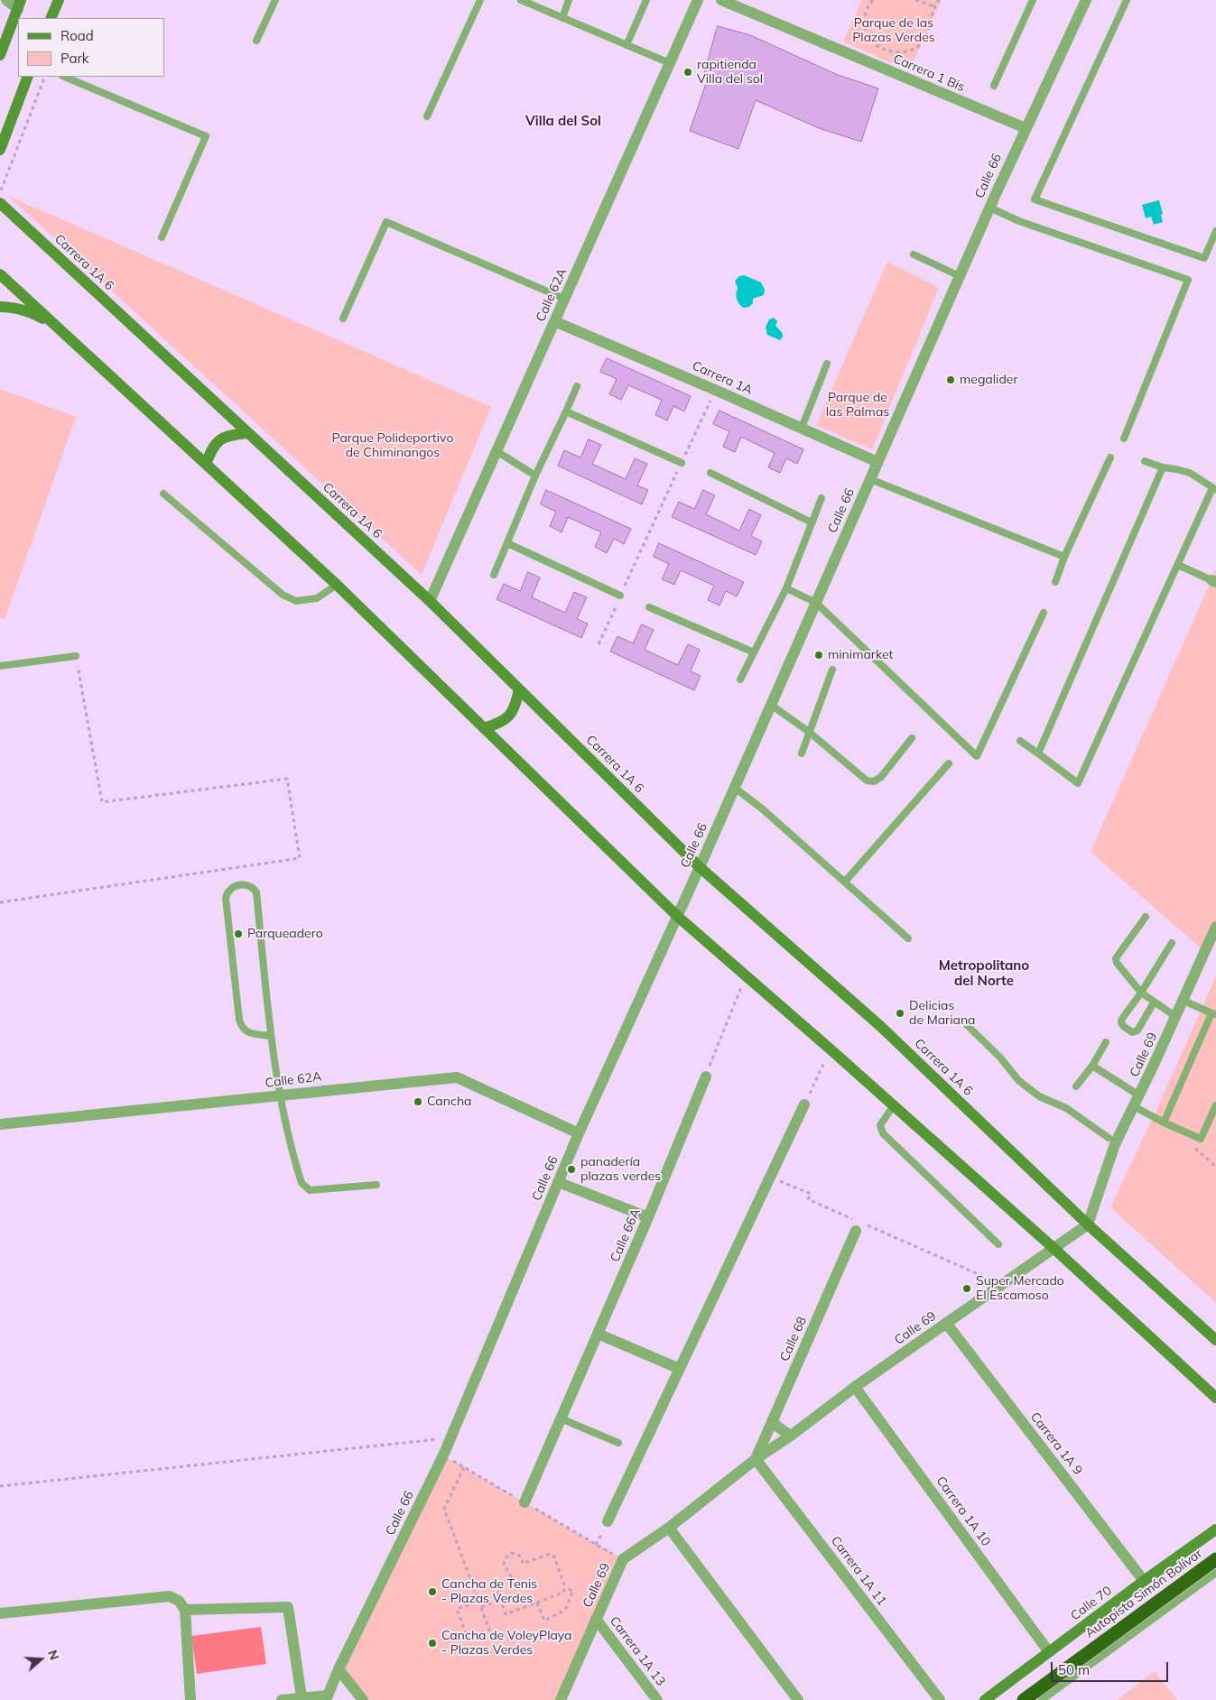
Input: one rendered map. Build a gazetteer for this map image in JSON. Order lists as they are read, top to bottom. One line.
{"streets":{"highway":["Autopista Simón Bolívar"],"street":["Carrera 1 Bis","Calle 66","Carrera 1A 6","Calle 62A","Carrera 1A","Calle 69","Calle 66A","Calle 68","Carrera 1A 9","Carrera 1A 10","Carrera 1A 11","Calle 70","Carrera 1A 13"]},"crossings":[["Carrera 1 Bis","Calle 66"],["Calle 66","Carrera 1A 6"],["Calle 66","Calle 62A"],["Calle 66","Carrera 1A"],["Carrera 1A 6","Calle 62A"],["Carrera 1A 6","Calle 69"],["Calle 62A","Carrera 1A"],["Calle 69","Calle 68"],["Calle 69","Carrera 1A 9"],["Calle 69","Carrera 1A 10"],["Calle 69","Carrera 1A 11"],["Calle 69","Carrera 1A 13"],["Calle 68","Carrera 1A 11"],["Carrera 1A 9","Calle 70"],["Carrera 1A 10","Calle 70"]],"districts":["Villa del Sol","Metropolitano del Norte"],"parks":["Parque de las Plazas Verdes","Parque de las Palmas","Parque Polideportivo de Chiminangos"],"places":["rapitienda Villa del sol","megalider","minimarket","Parqueadero","Delicias de Mariana","Cancha","panadería plazas verdes","Super Mercado El Escamoso","Cancha de Tenis - Plazas Verdes","Cancha de VoleyPlaya - Plazas Verdes"],"legend":["Road","Park"],"scale_bar":"50 m","north":"right"}
